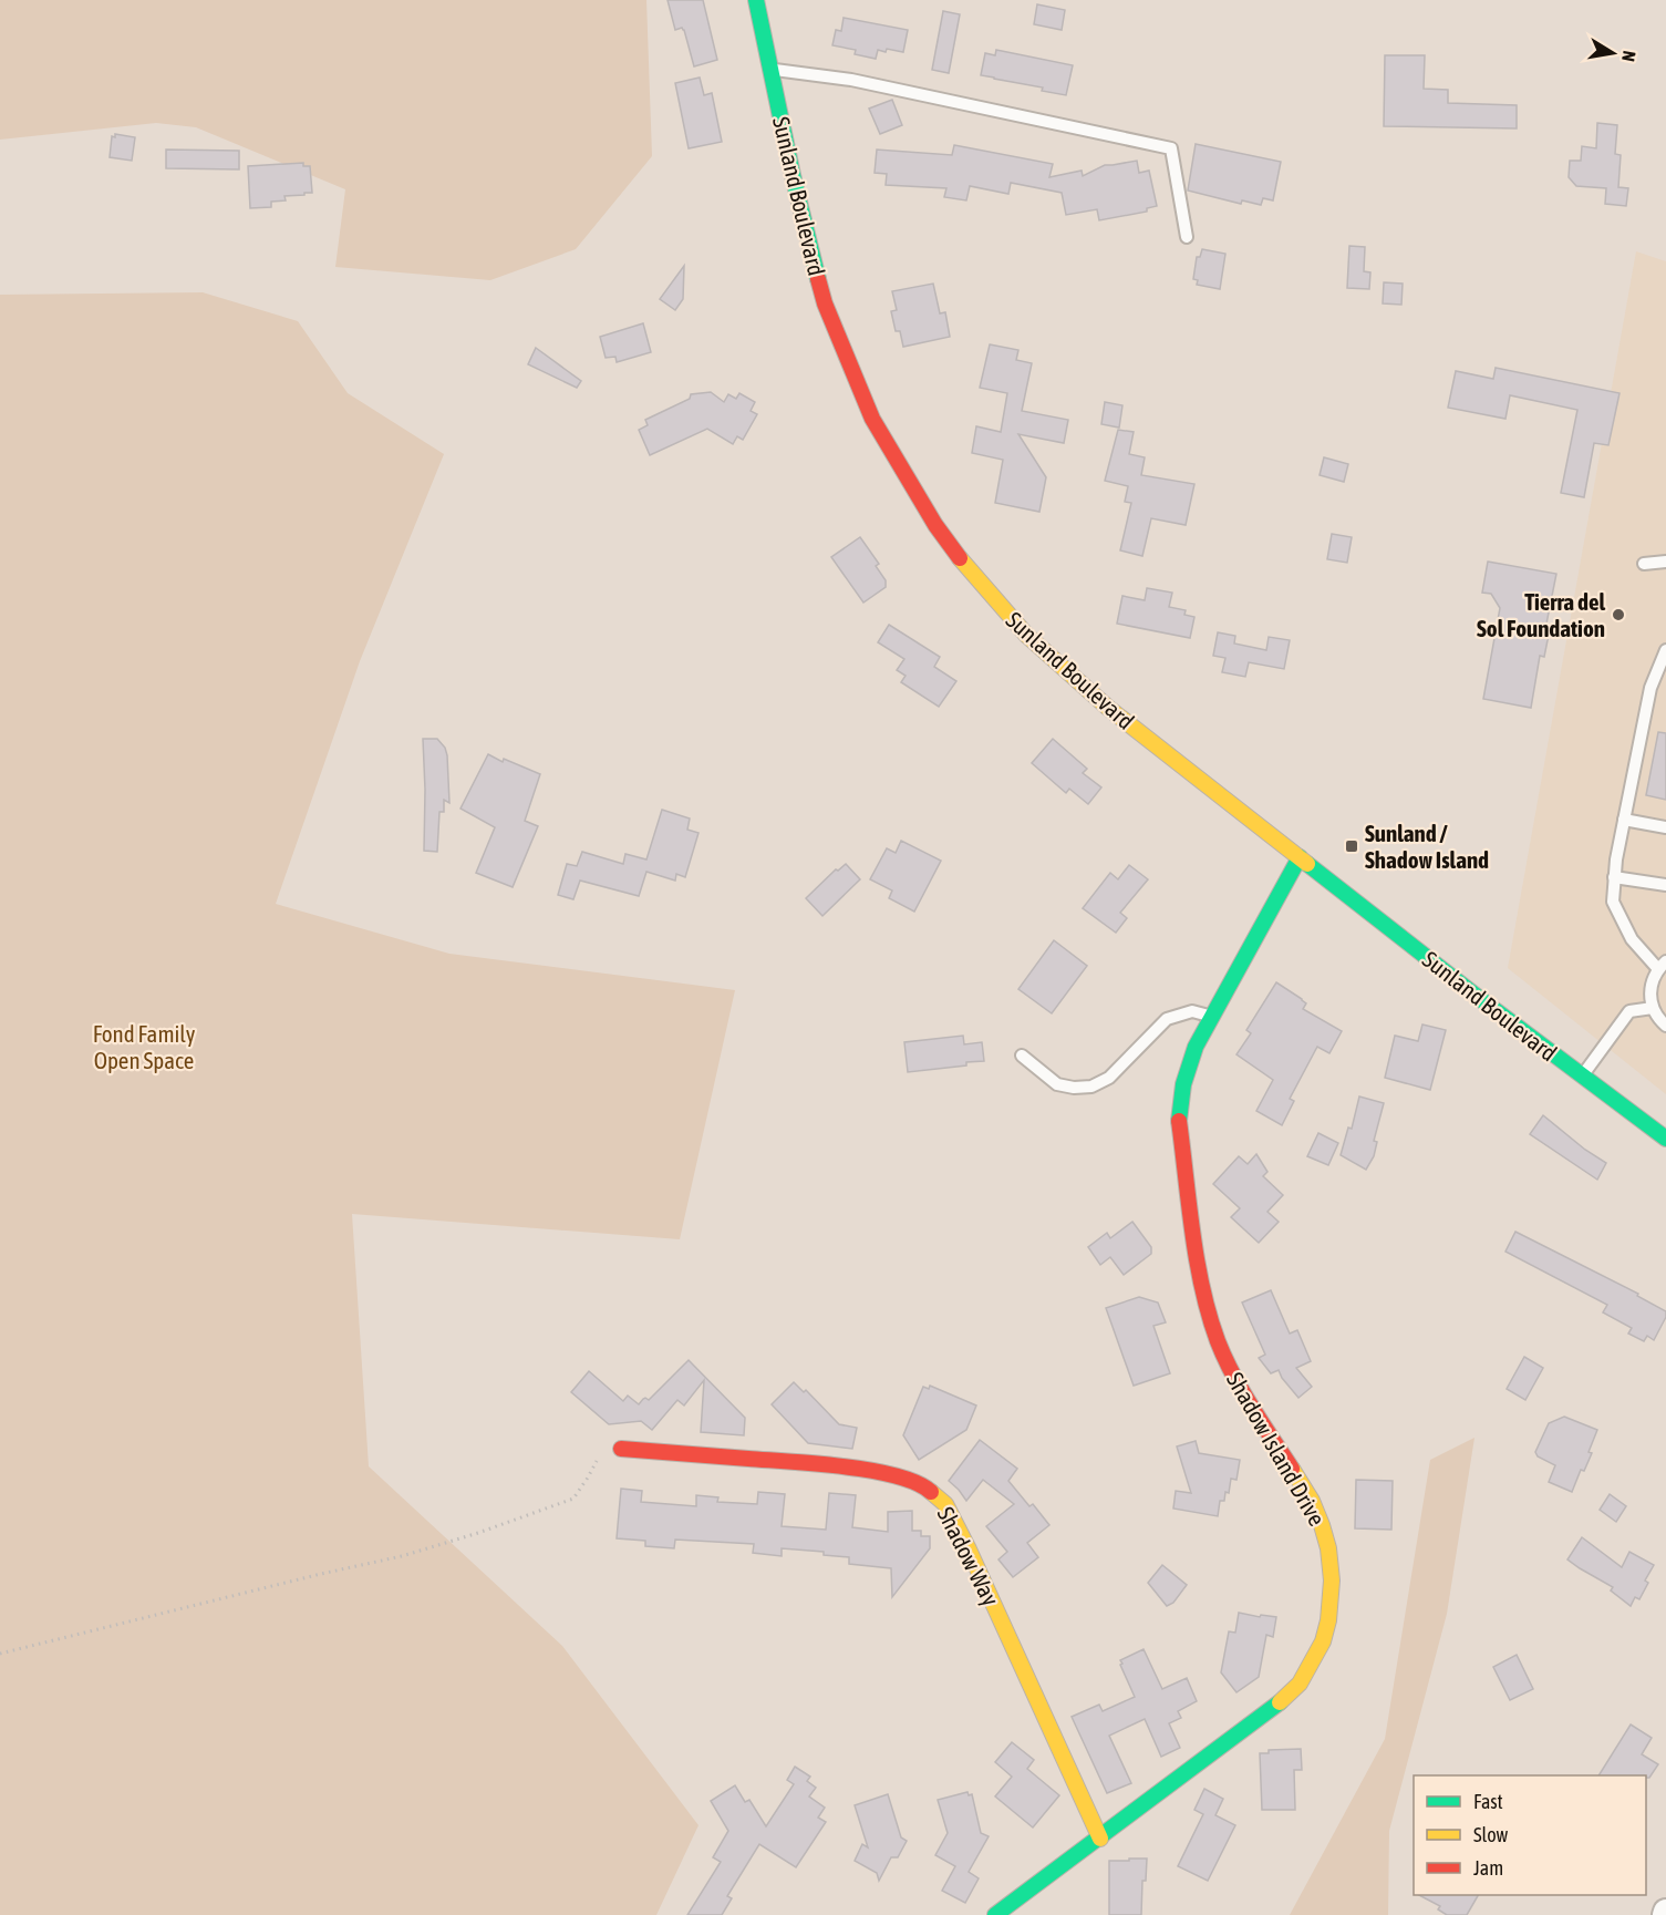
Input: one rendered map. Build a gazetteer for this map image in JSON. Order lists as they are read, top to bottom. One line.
{"streets":{"street":["Sunland Boulevard","Shadow Island Drive","Shadow Way"]},"crossings":[["Sunland Boulevard","Shadow Island Drive"],["Shadow Island Drive","Shadow Way"]],"parks":["Fond Family Open Space"],"places":{"other":["Tierra del Sol Foundation"],"transit":["Sunland / Shadow Island"]},"legend":["Fast","Slow","Jam"],"north":"right"}
